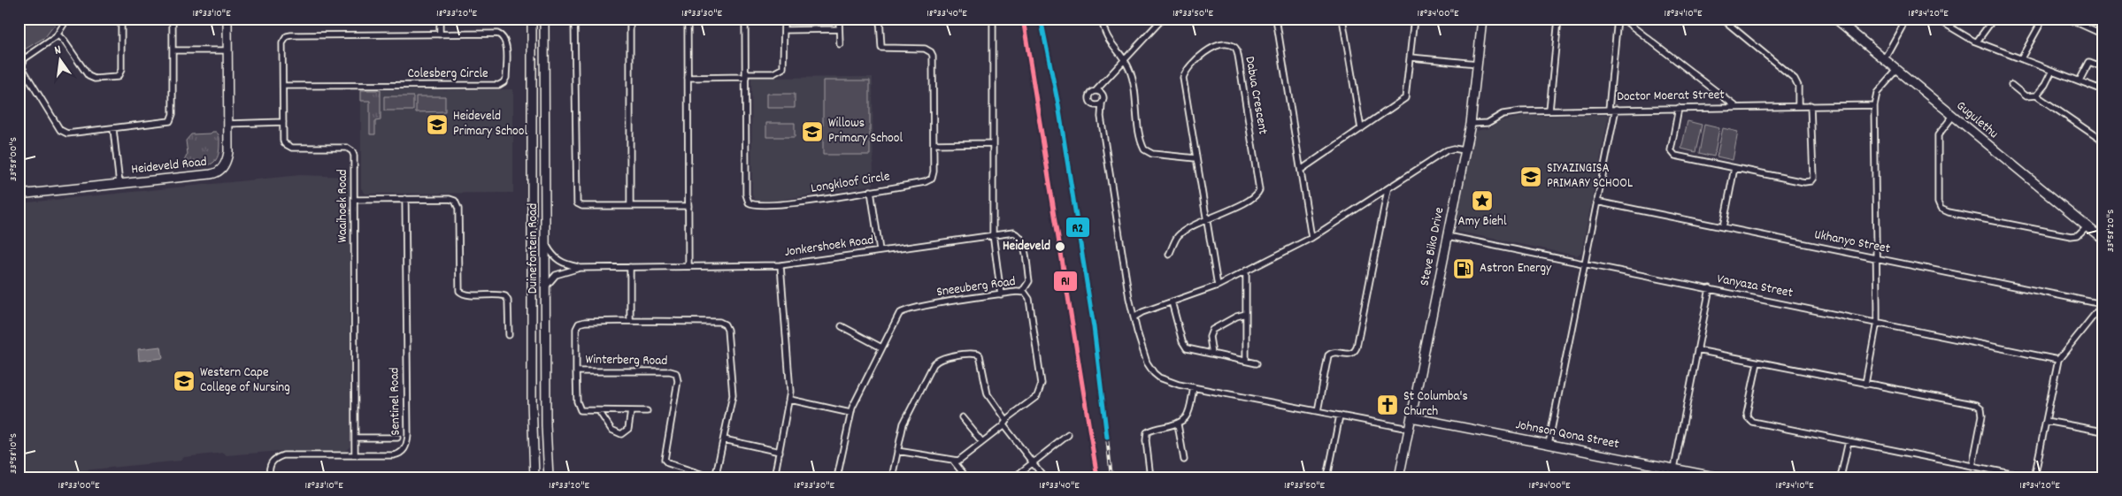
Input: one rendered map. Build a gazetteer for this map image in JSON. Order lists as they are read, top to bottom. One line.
{"streets":{"main road":["Gugulethu","Heideveld Road","Steve Biko Drive","Duinefontein Road","Johnson Qona Street"],"street":["Colesberg Circle","Dabua Crescent","Doctor Moerat Street","Longkloof Circle","Waaihoek Road","Ukhanyo Street","Jonkershoek Road","Vanyaza Street","Sneeuberg Road","Winterberg Road","Sentinel Road"]},"crossings":[["Colesberg Circle","Waaihoek Road"],["Doctor Moerat Street","Steve Biko Drive"],["Waaihoek Road","Sentinel Road"],["Jonkershoek Road","Duinefontein Road"],["Jonkershoek Road","Sneeuberg Road"],["Steve Biko Drive","Vanyaza Street"],["Steve Biko Drive","Johnson Qona Street"]],"places":{"school or university":["Heideveld Primary School","Willows Primary School","SIYAZINGISA PRIMARY SCHOOL","Western Cape College of Nursing"],"place":["Amy Biehl"],"other":["Heideveld"],"fuel station":["Astron Energy"],"church":["St Columba's Church"]},"lines":["transit line R1","transit line R2"],"north":"top","coordinates":["18°33'10\"E","18°33'20\"E","18°33'30\"E","18°33'40\"E","18°33'50\"E","18°34'00\"E","18°34'10\"E","18°34'20\"E","33°58'00\"S","33°58'20\"S","33°58'10\"S","18°33'00\"E"]}
